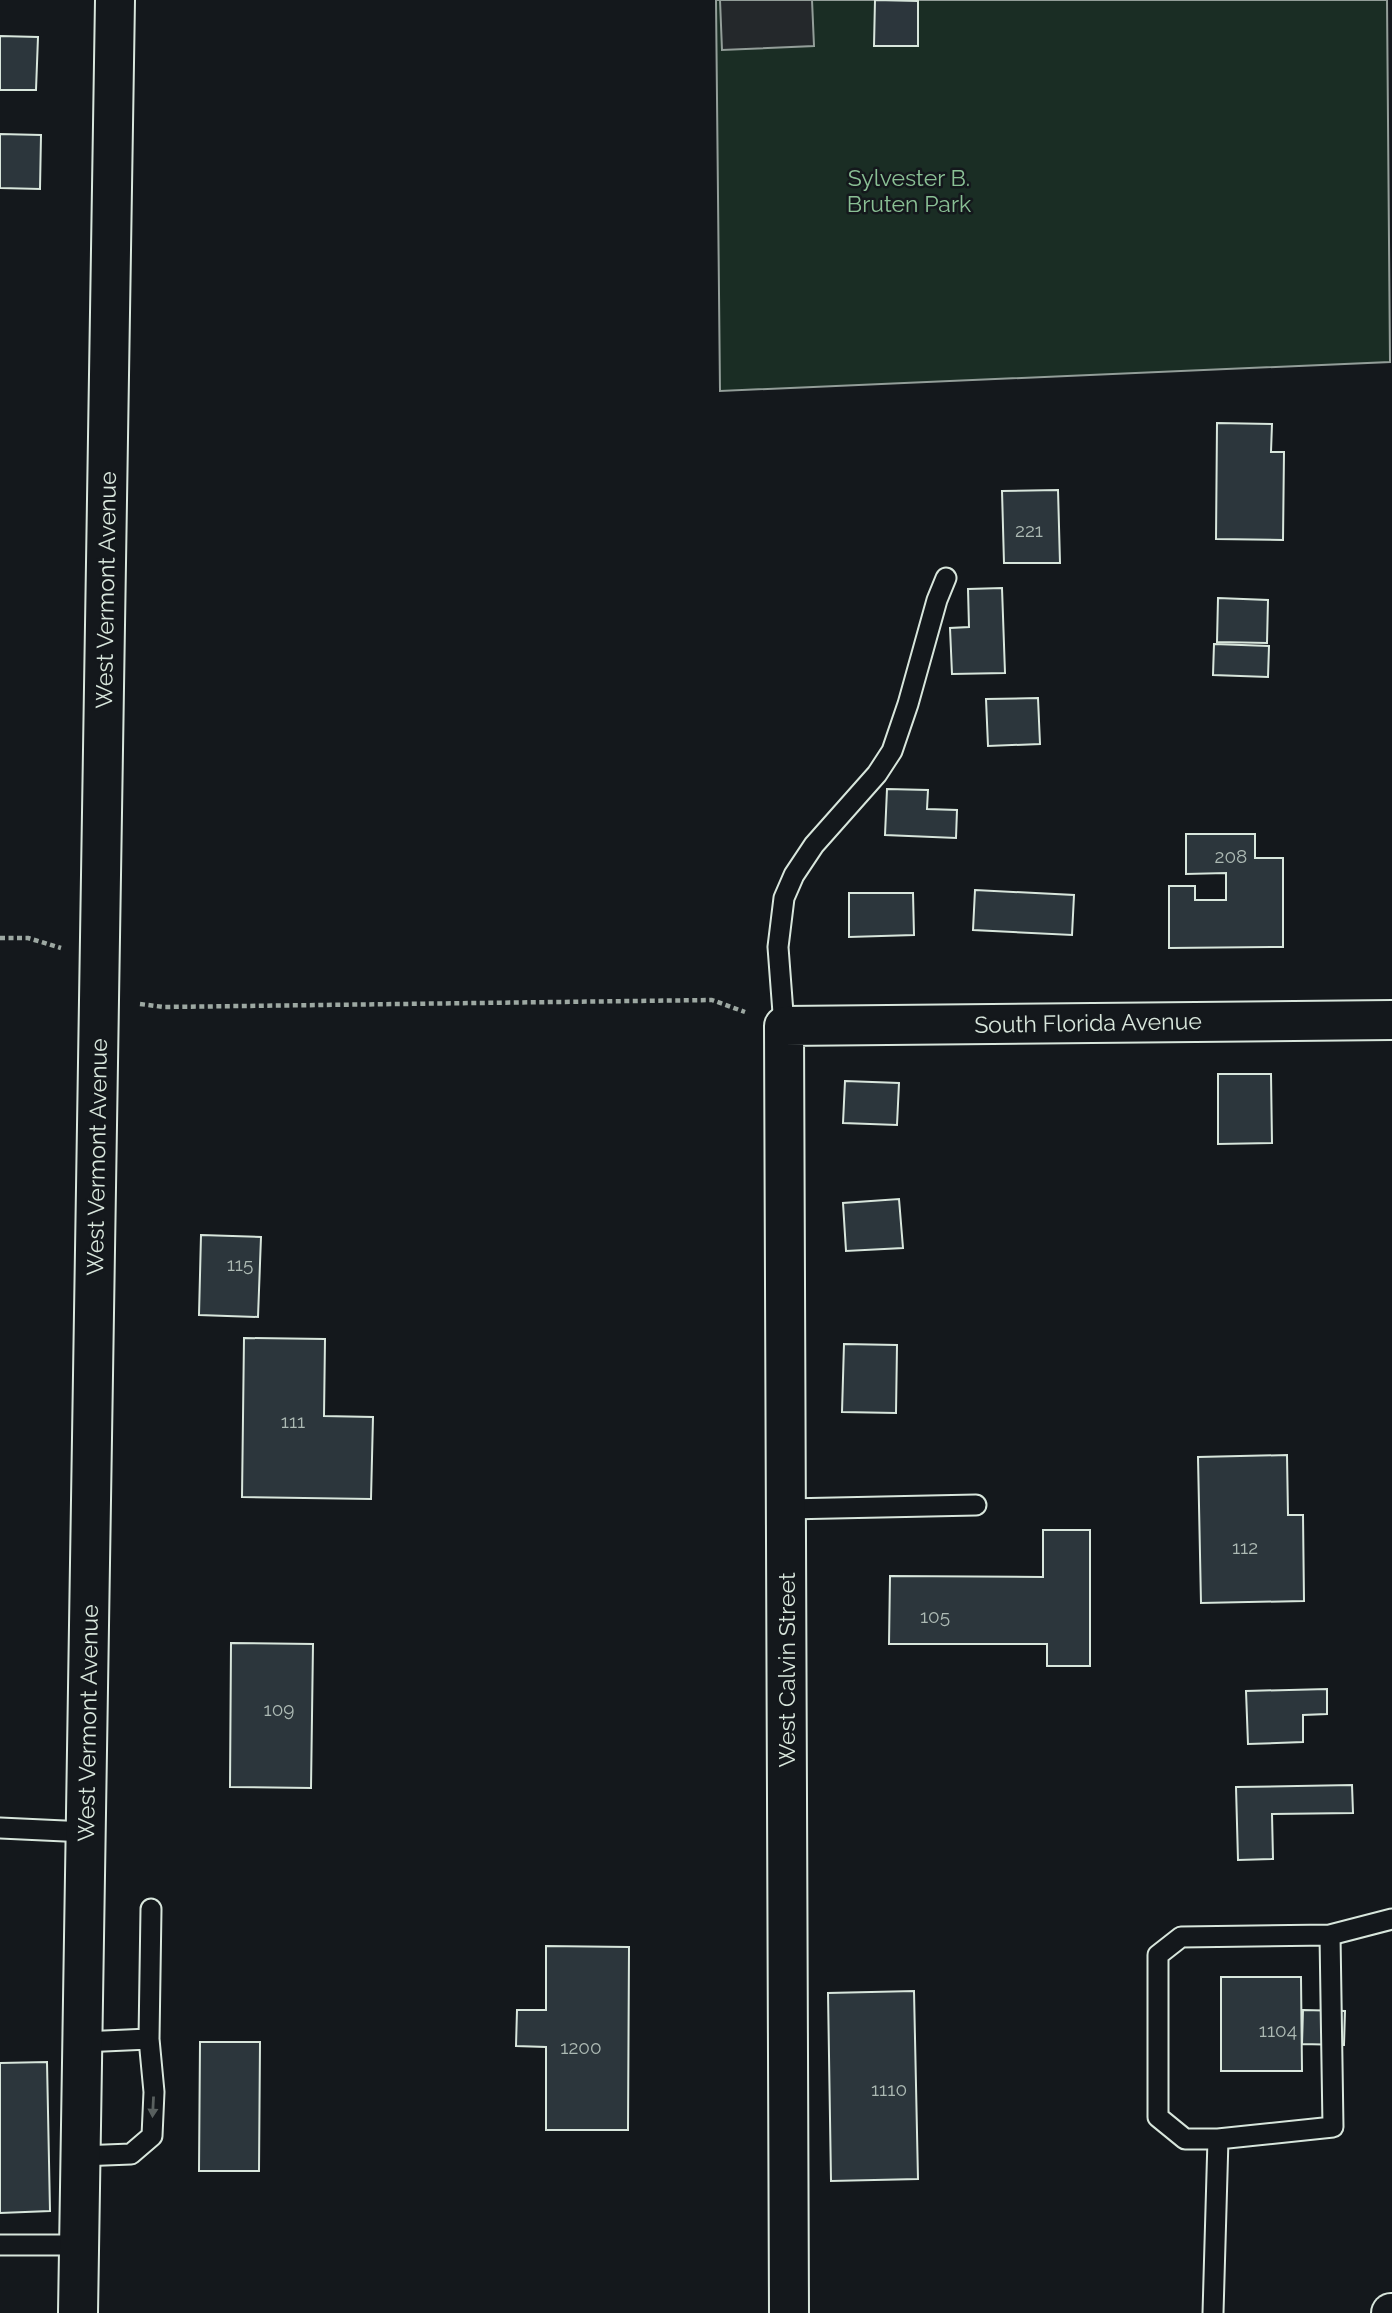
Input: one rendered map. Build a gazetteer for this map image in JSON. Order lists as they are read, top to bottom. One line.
{"streets":{"street":["West Vermont Avenue","South Florida Avenue","West Calvin Street"]},"crossings":[["South Florida Avenue","West Calvin Street"]],"parks":["Sylvester B. Bruten Park"],"house_numbers":["221","208","115","111","112","105","109","1104","1200","1110"]}
